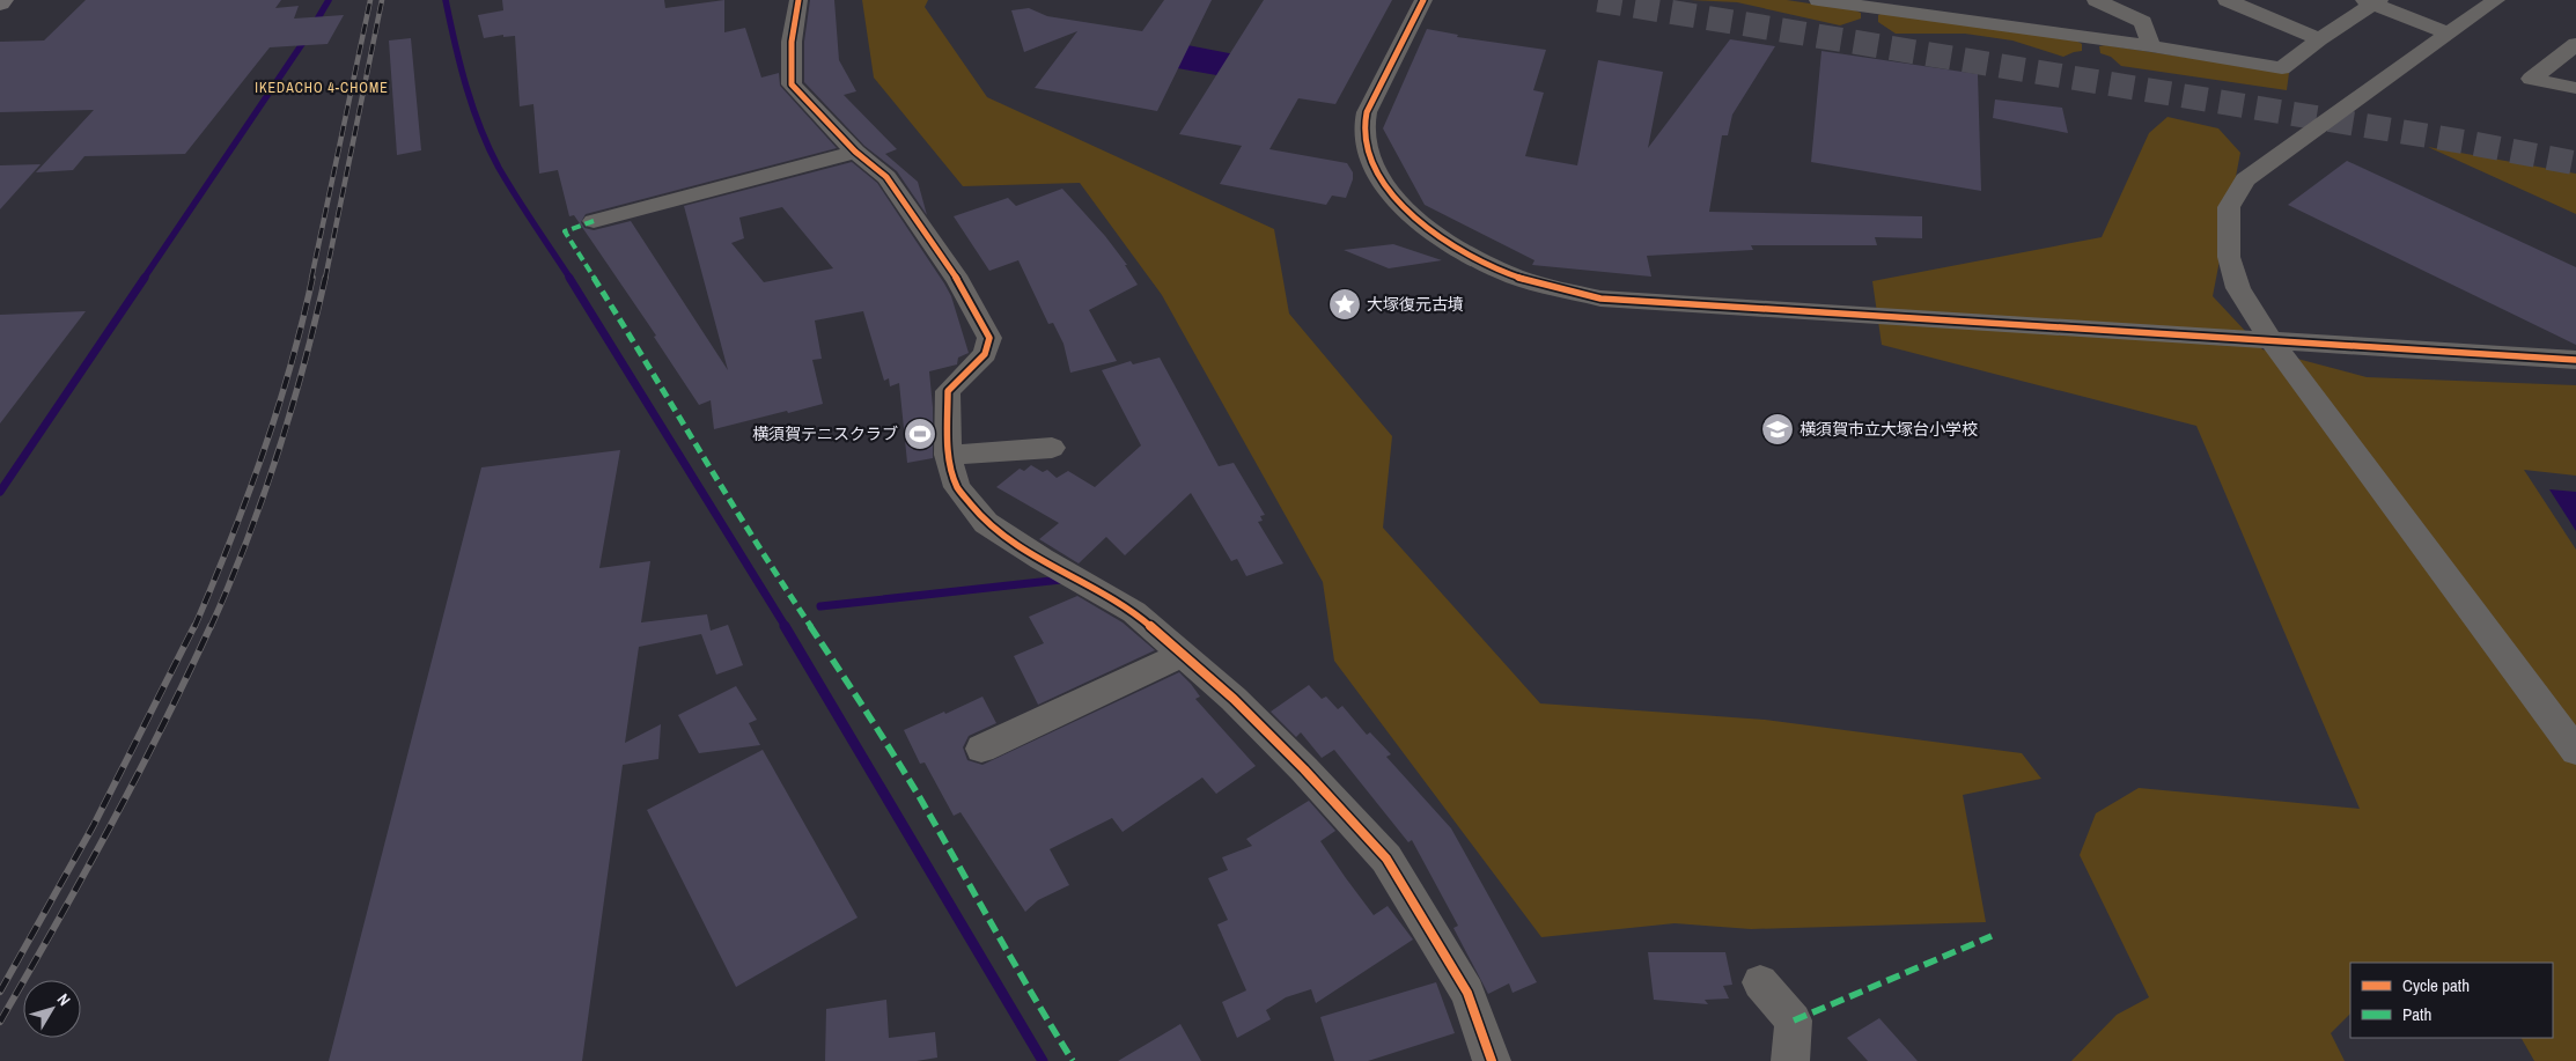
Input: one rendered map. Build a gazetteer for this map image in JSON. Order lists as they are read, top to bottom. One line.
{"districts":["IKEDACHO 4-CHOME"],"places":{"place":["大塚復元古墳"],"school or university":["横須賀市立大塚台小学校"],"sports":["横須賀テニスクラブ"]},"legend":["Cycle path","Path"],"north":"top right"}
